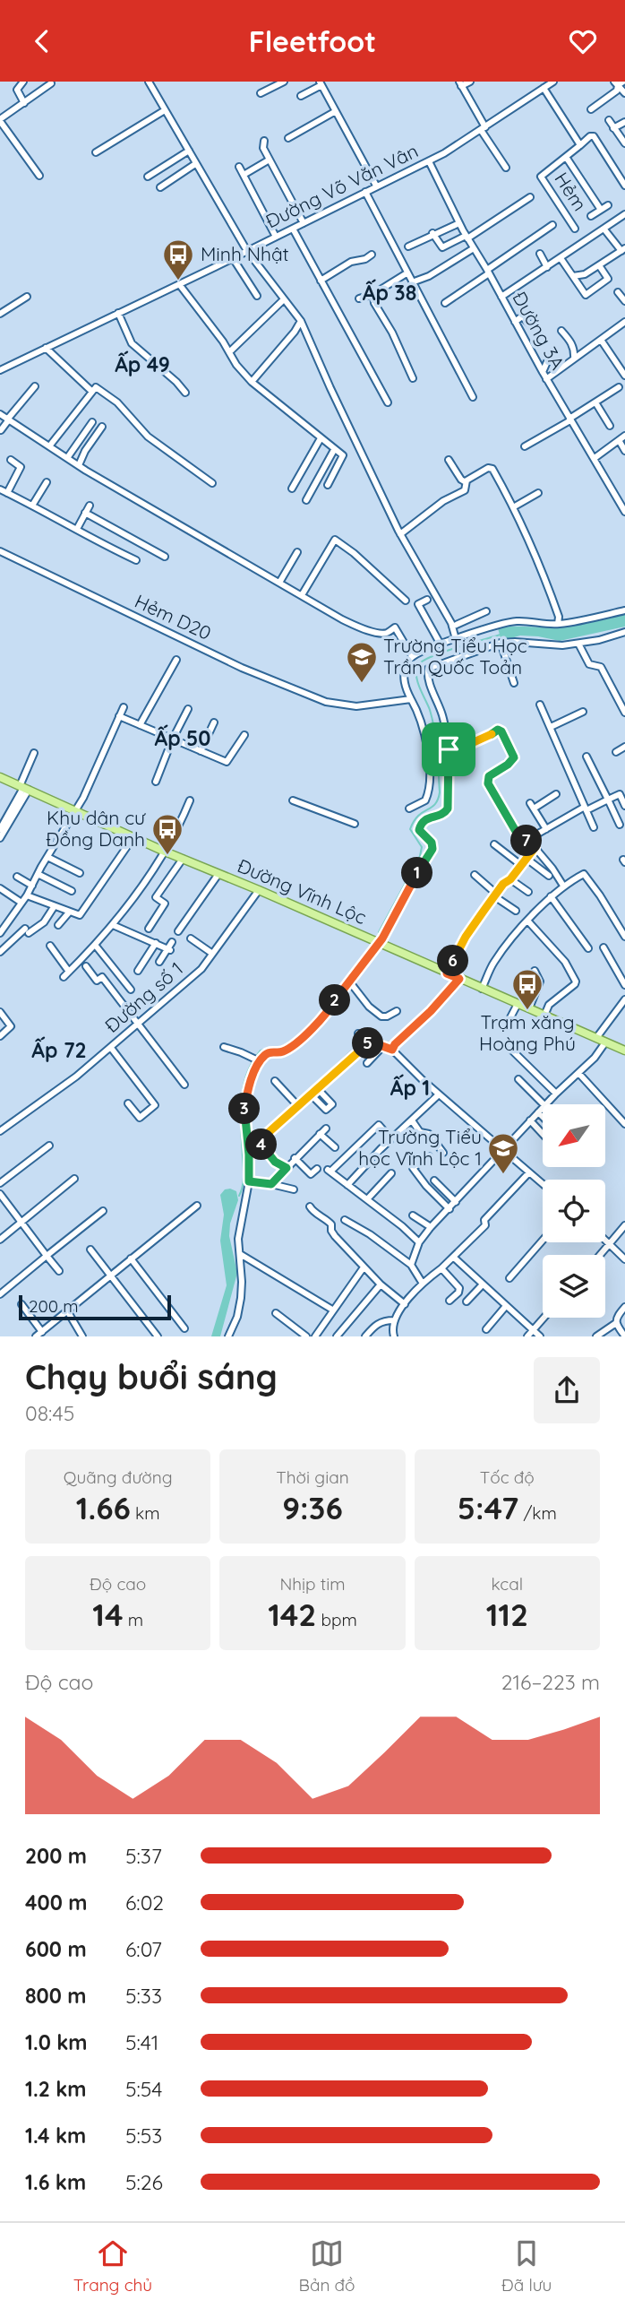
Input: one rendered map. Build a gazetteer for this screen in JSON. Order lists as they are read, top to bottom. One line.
{"streets":{"main road":["Đường Vĩnh Lộc"],"street":["Đường Võ Văn Vân","Hẻm","Đường 3A","Hẻm D20","Đường số 1"]},"crossings":[["Đường Võ Văn Vân","Hẻm"],["Đường Võ Văn Vân","Đường 3A"],["Đường Vĩnh Lộc","Đường số 1"]],"districts":["Ấp 38","Ấp 49","Ấp 50","Ấp 72","Ấp 1"],"places":{"bus stop":["Minh Nhật","Khu dân cư Đồng Danh","Trạm xăng Hoàng Phú"],"school or university":["Trường Tiểu Học Trần Quốc Toản","Trường Tiểu học Vĩnh Lộc 1"]},"scale_bar":"200 m","north":"bottom left","page":{"header":"Fleetfoot","pins":["7","1","6","2","5","3","4"],"scale":"200 m","heading":["Chạy buổi sáng","08:45"],"stats":[["Quãng đường","1.66 km"],["Thời gian","9:36"],["Tốc độ","5:47 /km"],["Độ cao","14 m"],["Nhịp tim","142 bpm"],["kcal","112"]],"chart":["Độ cao","216–223 m"],"list":[{"name":"200 m","note":"5:37"},{"name":"400 m","note":"6:02"},{"name":"600 m","note":"6:07"},{"name":"800 m","note":"5:33"},{"name":"1.0 km","note":"5:41"},{"name":"1.2 km","note":"5:54"},{"name":"1.4 km","note":"5:53"},{"name":"1.6 km","note":"5:26"}],"tabs":["Trang chủ","Bản đồ","Đã lưu"]}}
